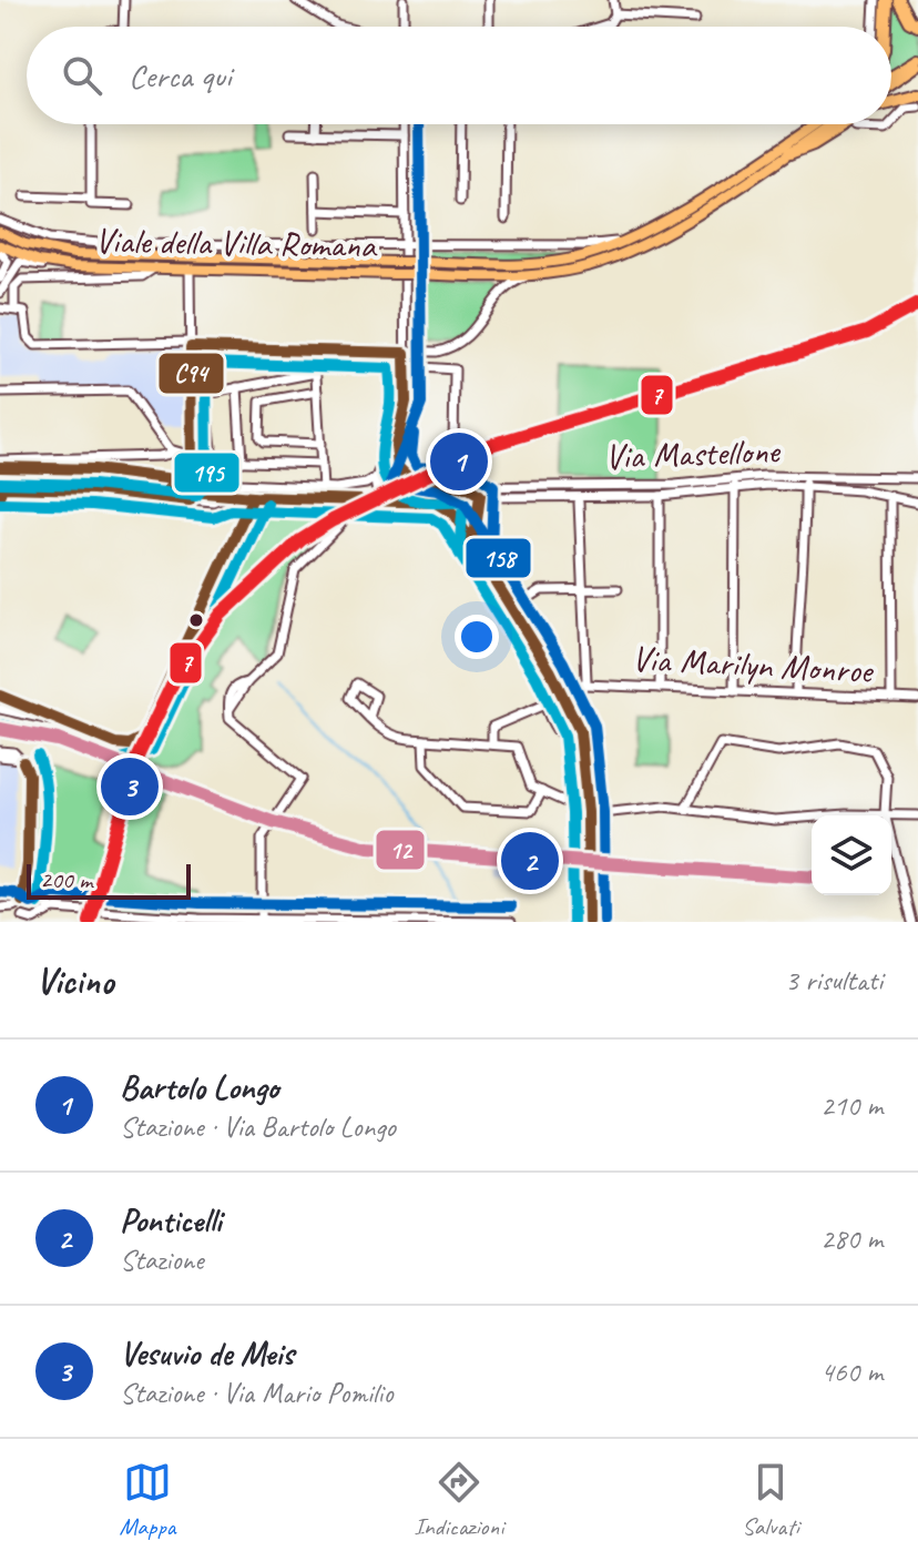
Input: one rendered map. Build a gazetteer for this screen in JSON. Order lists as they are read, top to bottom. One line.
{"streets":{"main road":["Viale della Villa Romana"],"street":["Via Mastellone","Via Marilyn Monroe"]},"lines":["transit line 158","transit line 7","transit line C94","transit line 195","transit line 12"],"scale_bar":"200 m","page":{"search":"Cerca qui","pins":["1","3","2"],"scale":"200 m","heading":["Vicino","3 risultati"],"list":[{"mark":"1","name":"Bartolo Longo","note":"Stazione · Via Bartolo Longo","value":"210 m"},{"mark":"2","name":"Ponticelli","note":"Stazione","value":"280 m"},{"mark":"3","name":"Vesuvio de Meis","note":"Stazione · Via Mario Pomilio","value":"460 m"}],"nav":["Mappa","Indicazioni","Salvati"]}}
